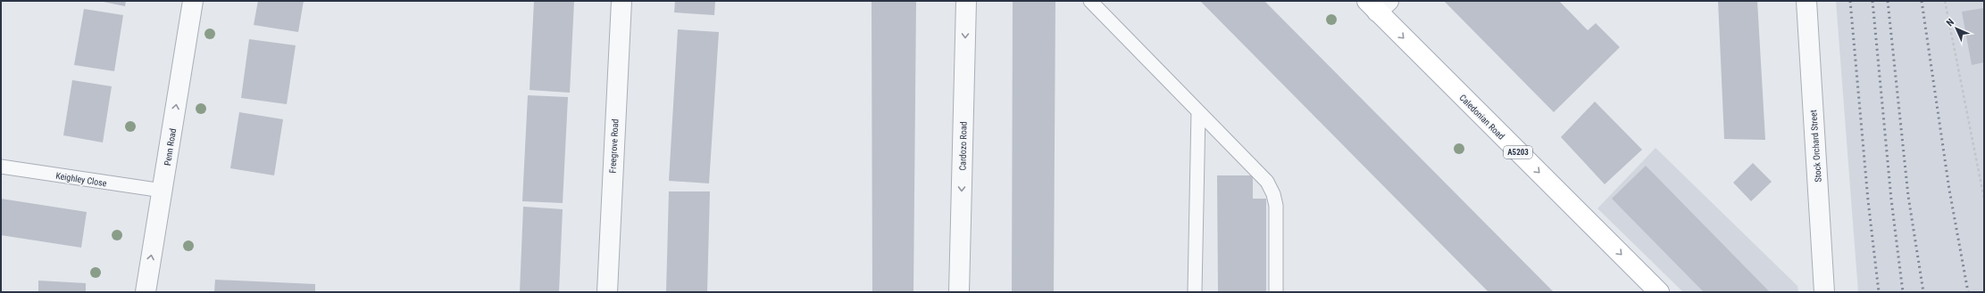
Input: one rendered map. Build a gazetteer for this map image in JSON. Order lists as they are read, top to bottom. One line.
{"streets":{"main road":["Caledonian Road","A5203"],"street":["Freegrove Road","Cardozo Road","Stock Orchard Street","Penn Road"],"lane":["Keighley Close"]},"crossings":[["Penn Road","Keighley Close"]],"one_way":["Caledonian Road","Cardozo Road","Penn Road"],"north":"top left"}
